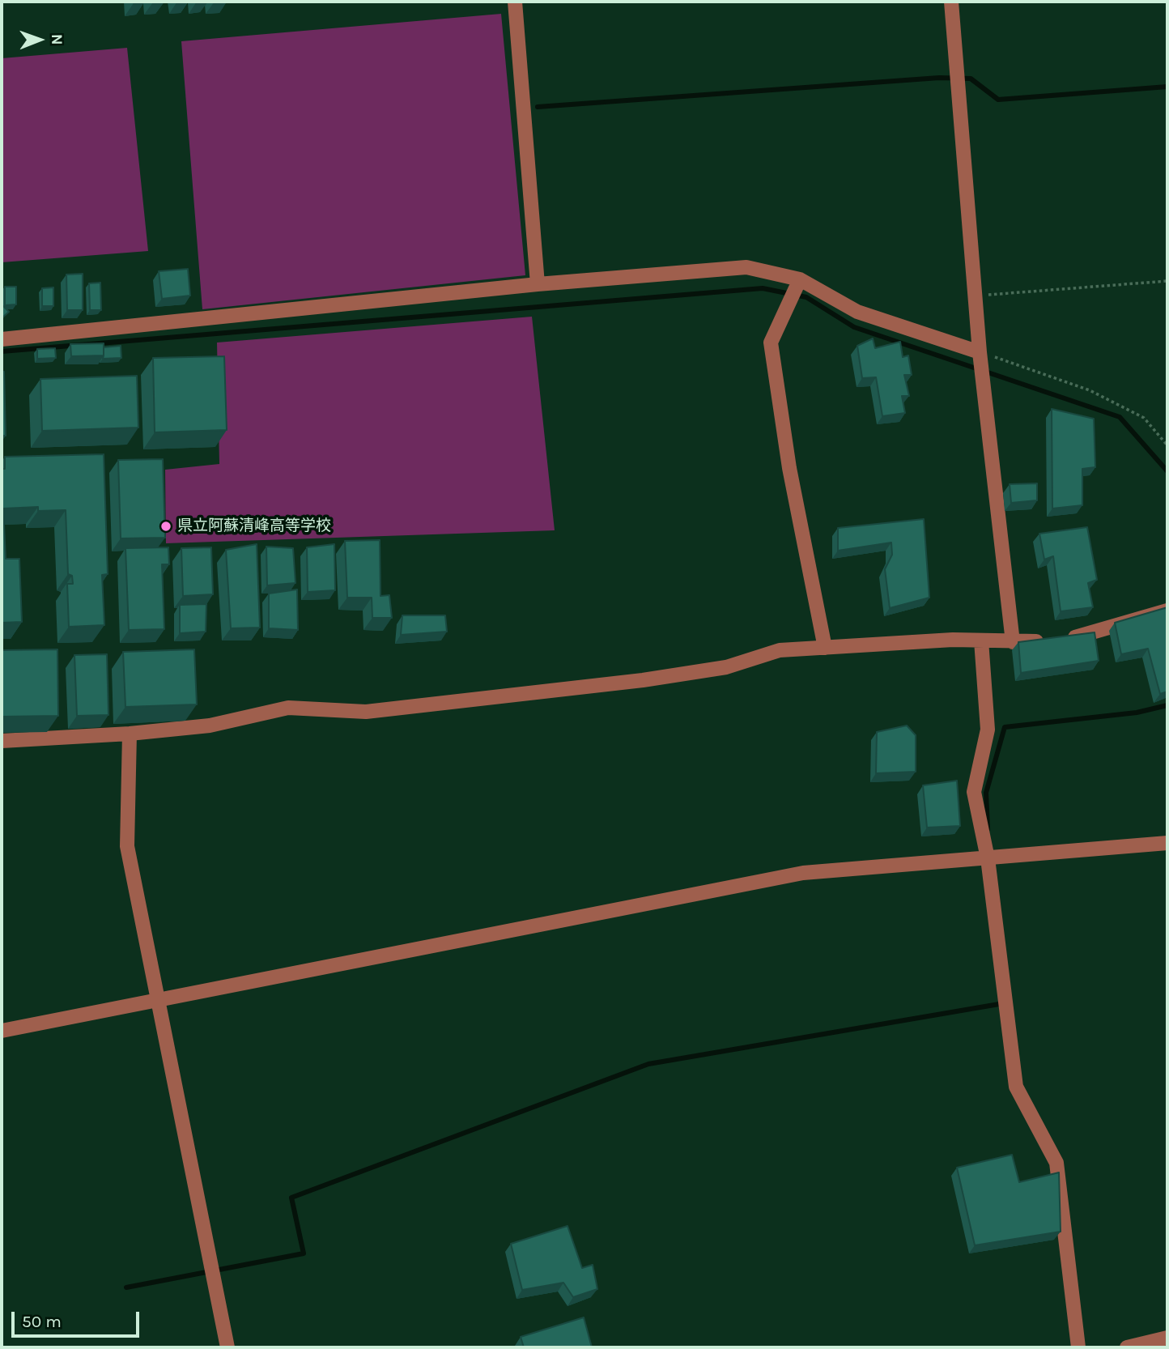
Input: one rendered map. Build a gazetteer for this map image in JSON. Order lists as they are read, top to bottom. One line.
{"places":["県立阿蘇清峰高等学校"],"scale_bar":"50 m","north":"right"}
